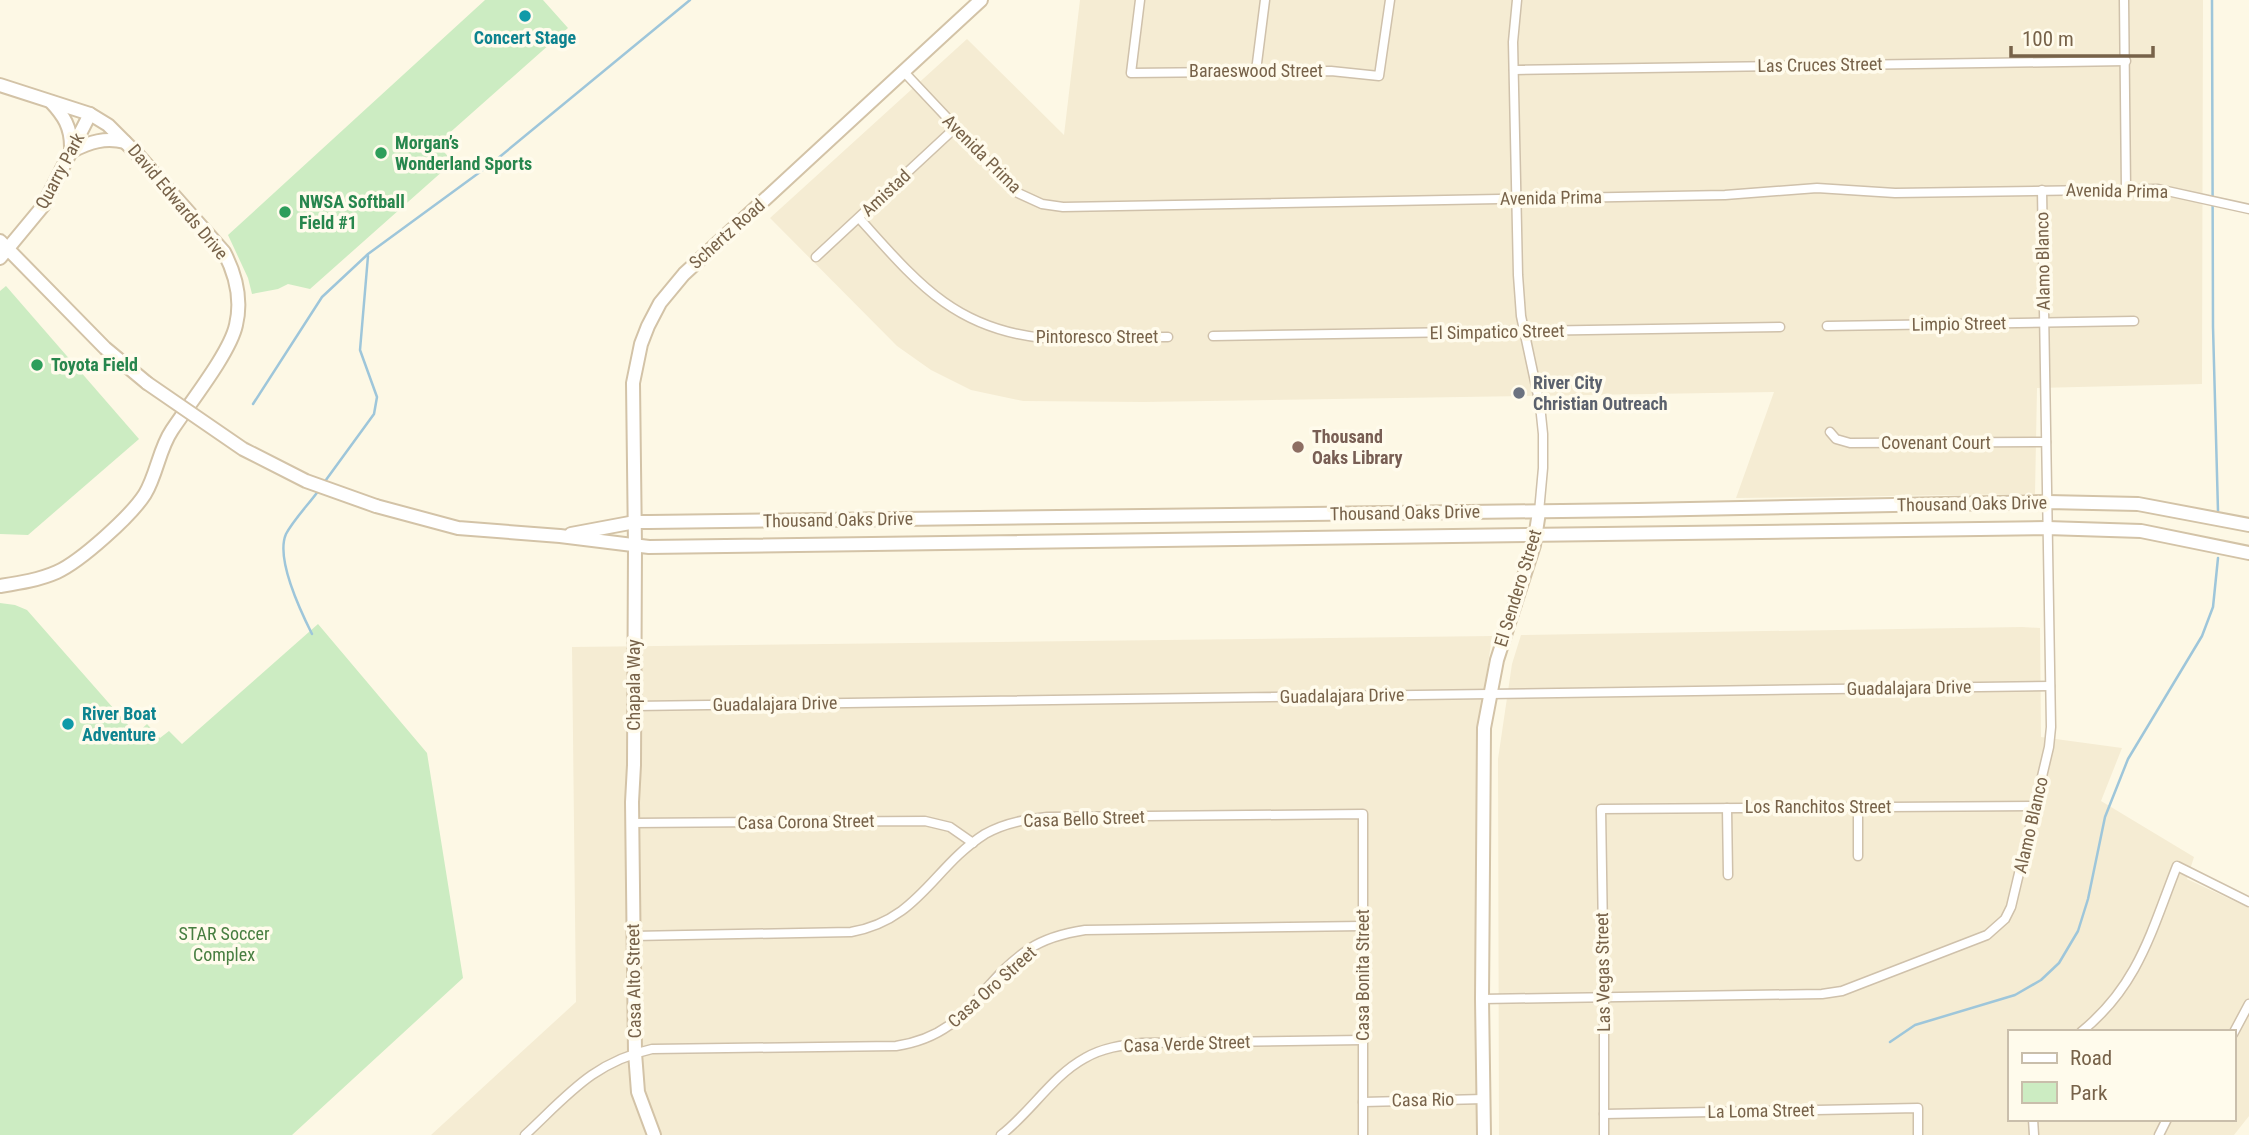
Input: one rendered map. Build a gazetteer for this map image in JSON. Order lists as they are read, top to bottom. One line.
{"streets":{"main road":["Quarry Park","David Edwards Drive","Schertz Road","Thousand Oaks Drive","El Sendero Street","Chapala Way","Casa Alto Street"],"street":["Las Cruces Street","Baraeswood Street","Avenida Prima","Amistad","Alamo Blanco","Limpio Street","El Simpatico Street","Pintoresco Street","Covenant Court","Guadalajara Drive","Los Ranchitos Street","Casa Bello Street","Casa Corona Street","Las Vegas Street","Casa Bonita Street","Casa Oro Street","Casa Verde Street","Casa Rio","La Loma Street"]},"crossings":[["Las Cruces Street","El Sendero Street"],["Avenida Prima","Amistad"],["Avenida Prima","Schertz Road"],["Avenida Prima","Alamo Blanco"],["Avenida Prima","El Sendero Street"],["Quarry Park","David Edwards Drive"],["Quarry Park","Thousand Oaks Drive"],["Amistad","Pintoresco Street"],["Schertz Road","Thousand Oaks Drive"],["Schertz Road","Chapala Way"],["Alamo Blanco","Limpio Street"],["Alamo Blanco","Covenant Court"],["Alamo Blanco","Thousand Oaks Drive"],["Alamo Blanco","El Sendero Street"],["Alamo Blanco","Guadalajara Drive"],["Alamo Blanco","Los Ranchitos Street"],["Alamo Blanco","Las Vegas Street"],["El Simpatico Street","El Sendero Street"],["Thousand Oaks Drive","El Sendero Street"],["Thousand Oaks Drive","Chapala Way"],["El Sendero Street","Guadalajara Drive"],["El Sendero Street","Casa Rio"],["Chapala Way","Guadalajara Drive"],["Chapala Way","Casa Corona Street"],["Chapala Way","Casa Alto Street"],["Los Ranchitos Street","Las Vegas Street"],["Casa Bello Street","Casa Corona Street"],["Casa Bello Street","Casa Bonita Street"],["Casa Bello Street","Casa Alto Street"],["Casa Corona Street","Casa Alto Street"],["Las Vegas Street","La Loma Street"],["Casa Bonita Street","Casa Oro Street"],["Casa Bonita Street","Casa Verde Street"],["Casa Bonita Street","Casa Rio"],["Casa Alto Street","Casa Oro Street"]],"parks":["STAR Soccer Complex"],"places":["Concert Stage","Morgan’s Wonderland Sports","NWSA Softball Field #1","Toyota Field","River City Christian Outreach","Thousand Oaks Library","River Boat Adventure"],"legend":["Road","Park"],"scale_bar":"100 m"}
